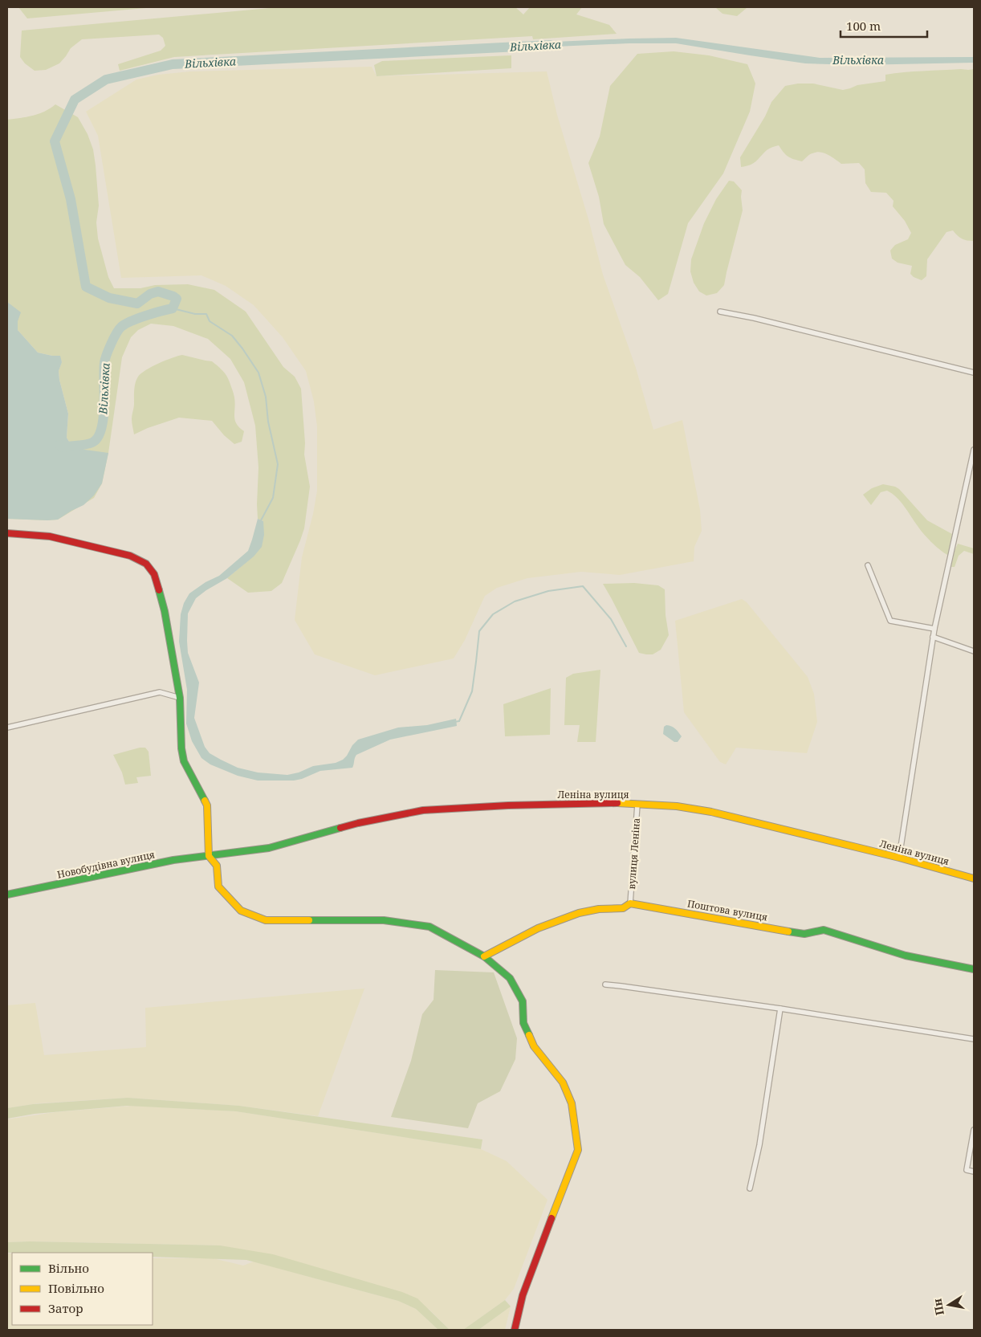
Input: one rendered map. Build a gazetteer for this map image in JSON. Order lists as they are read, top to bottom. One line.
{"streets":{"street":["Леніна вулиця","вулиця Леніна","Новобудівна вулиця","Поштова вулиця"]},"crossings":[["Леніна вулиця","вулиця Леніна"],["Леніна вулиця","Новобудівна вулиця"],["вулиця Леніна","Поштова вулиця"]],"water":["Вільхівка"],"legend":["Вільно","Повільно","Затор"],"scale_bar":"100 m","north":"left"}
